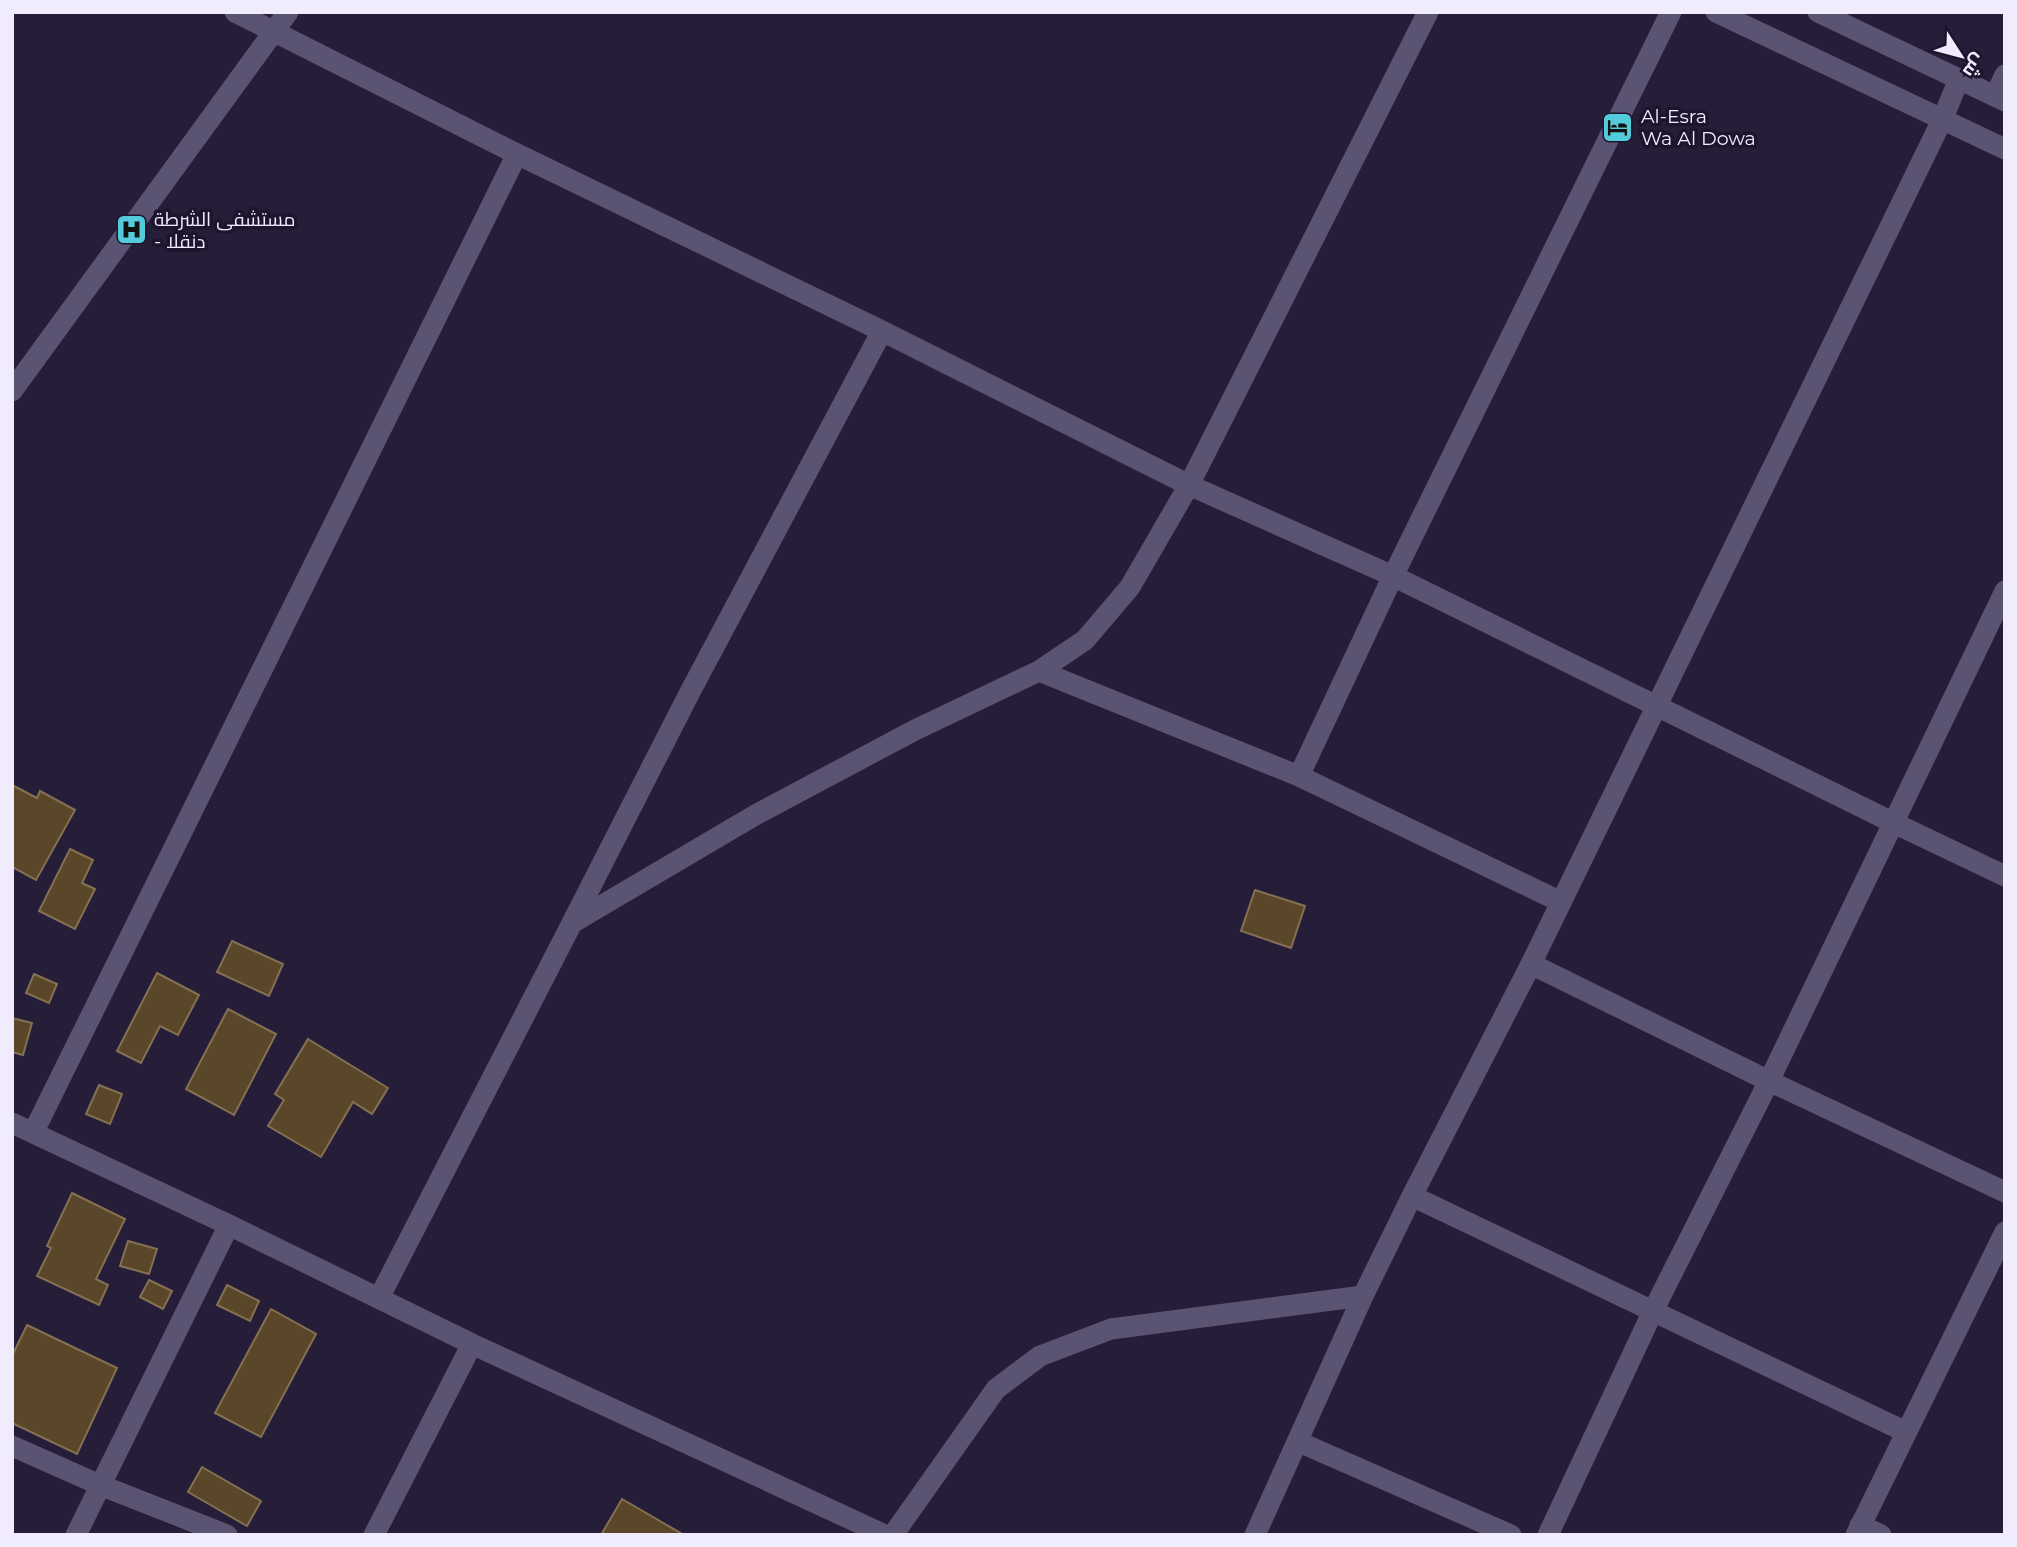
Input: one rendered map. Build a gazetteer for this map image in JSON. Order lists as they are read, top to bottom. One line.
{"places":{"hotel":["Al-Esra Wa Al Dowa"],"hospital":["مستشفى الشرطة - دنقلا"]},"north":"bottom right"}
